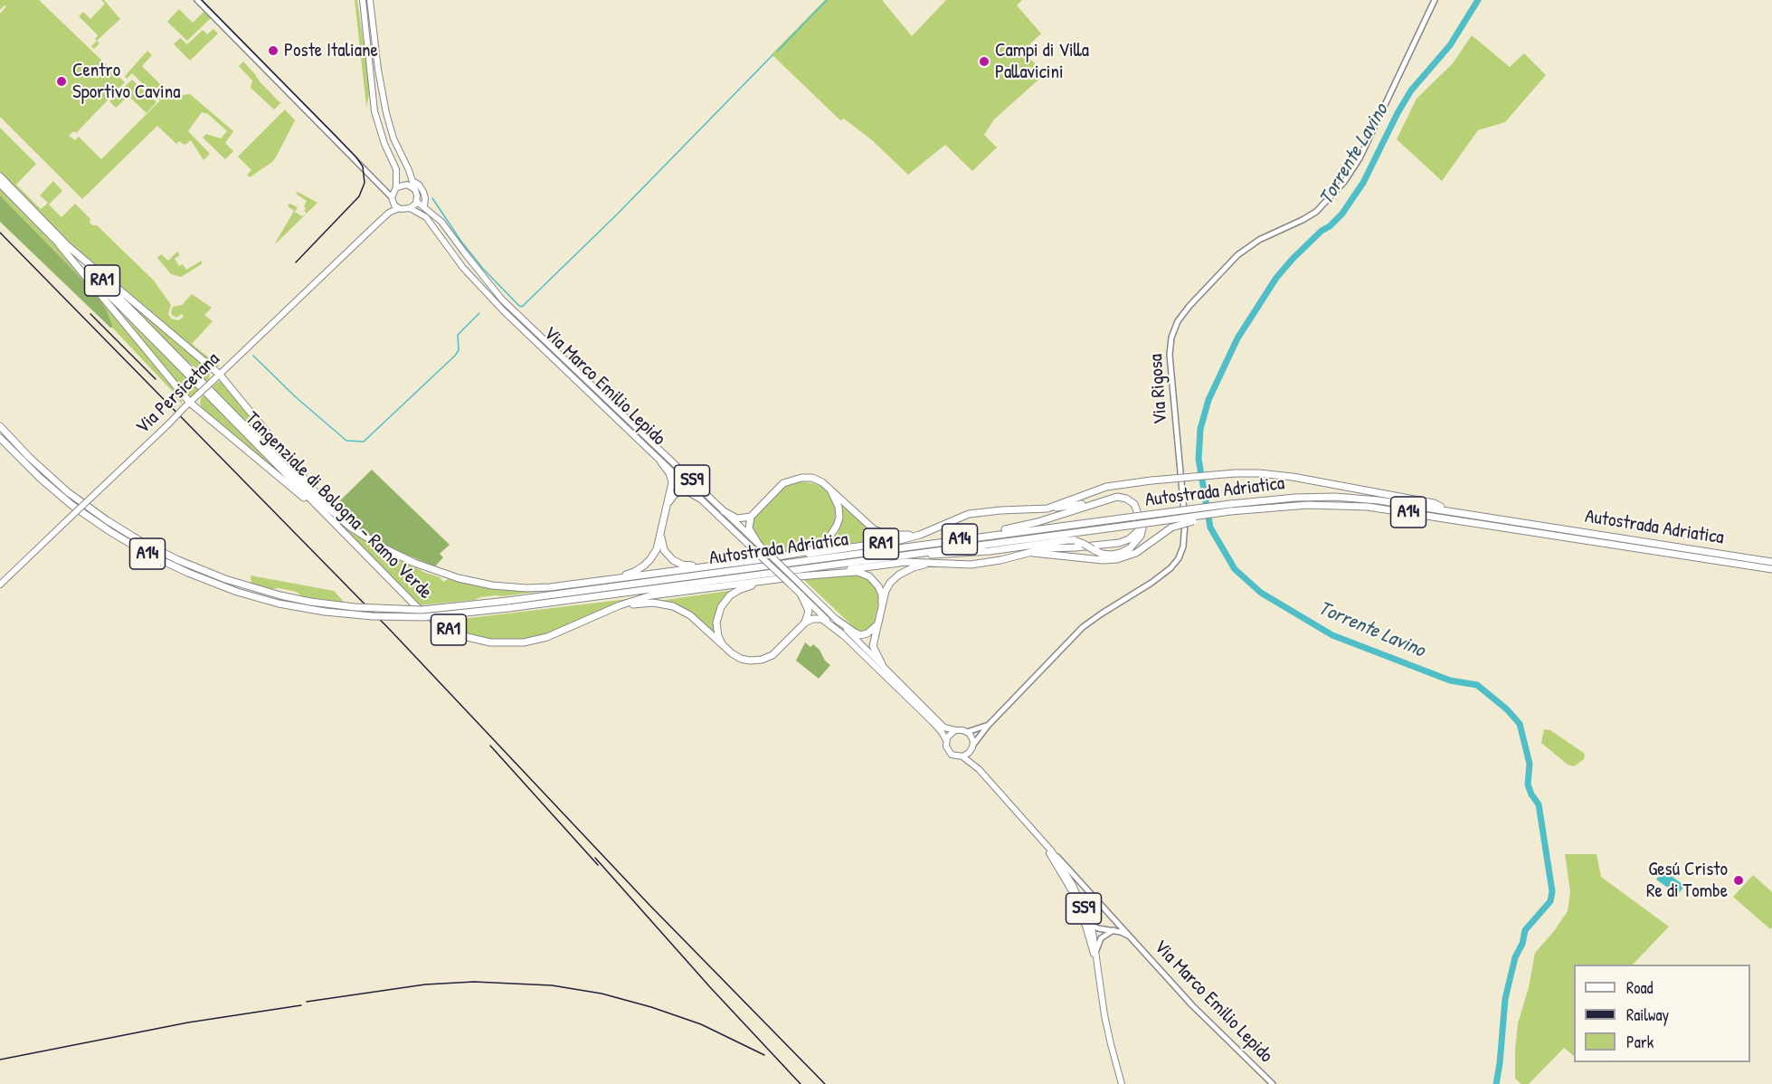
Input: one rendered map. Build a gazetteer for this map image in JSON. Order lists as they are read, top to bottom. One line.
{"streets":{"highway":["RA1","Autostrada Adriatica","Tangenziale di Bologna - Ramo Verde","A14"],"main road":["Via Marco Emilio Lepido","Via Rigosa","Via Persicetana","SS9"]},"crossings":[["RA1","Via Marco Emilio Lepido"],["RA1","Tangenziale di Bologna - Ramo Verde"],["Via Marco Emilio Lepido","Via Rigosa"],["Via Marco Emilio Lepido","Via Persicetana"],["Via Marco Emilio Lepido","SS9"],["Via Marco Emilio Lepido","Tangenziale di Bologna - Ramo Verde"],["Via Rigosa","SS9"]],"water":["Torrente Lavino"],"places":["Poste Italiane","Campi di Villa Pallavicini","Centro Sportivo Cavina","Gesú Cristo Re di Tombe"],"legend":["Road","Railway","Park"]}
